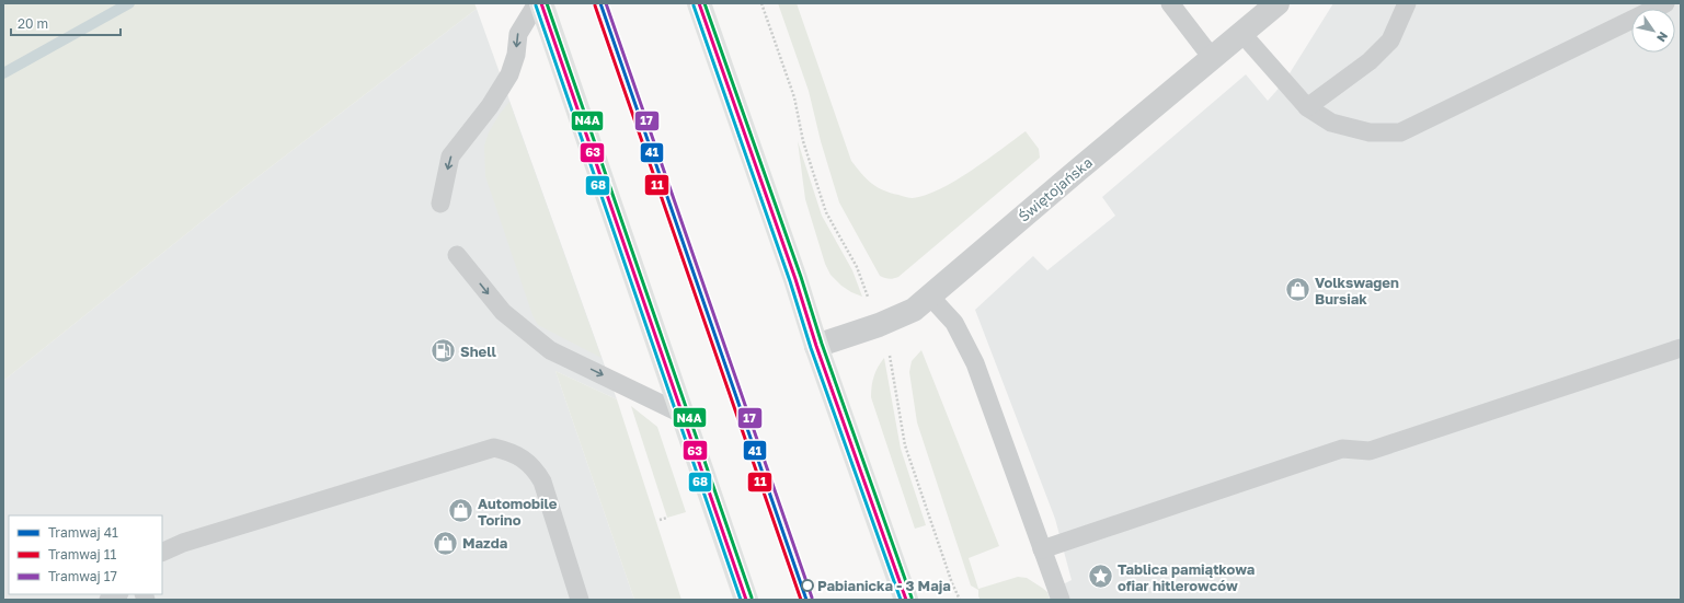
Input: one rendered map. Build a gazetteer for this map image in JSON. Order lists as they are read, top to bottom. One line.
{"streets":{"street":["Świętojańska"]},"places":{"shop":["Volkswagen Bursiak","Automobile Torino","Mazda"],"fuel station":["Shell"],"place":["Tablica pamiątkowa ofiar hitlerowców"],"other":["Pabianicka - 3 Maja"]},"lines":["tram line 41","tram line 17","transit line 63","transit line N4A","tram line 11","transit line 68"],"legend":["Tramwaj 41","Tramwaj 11","Tramwaj 17"],"scale_bar":"20 m","north":"bottom right"}
